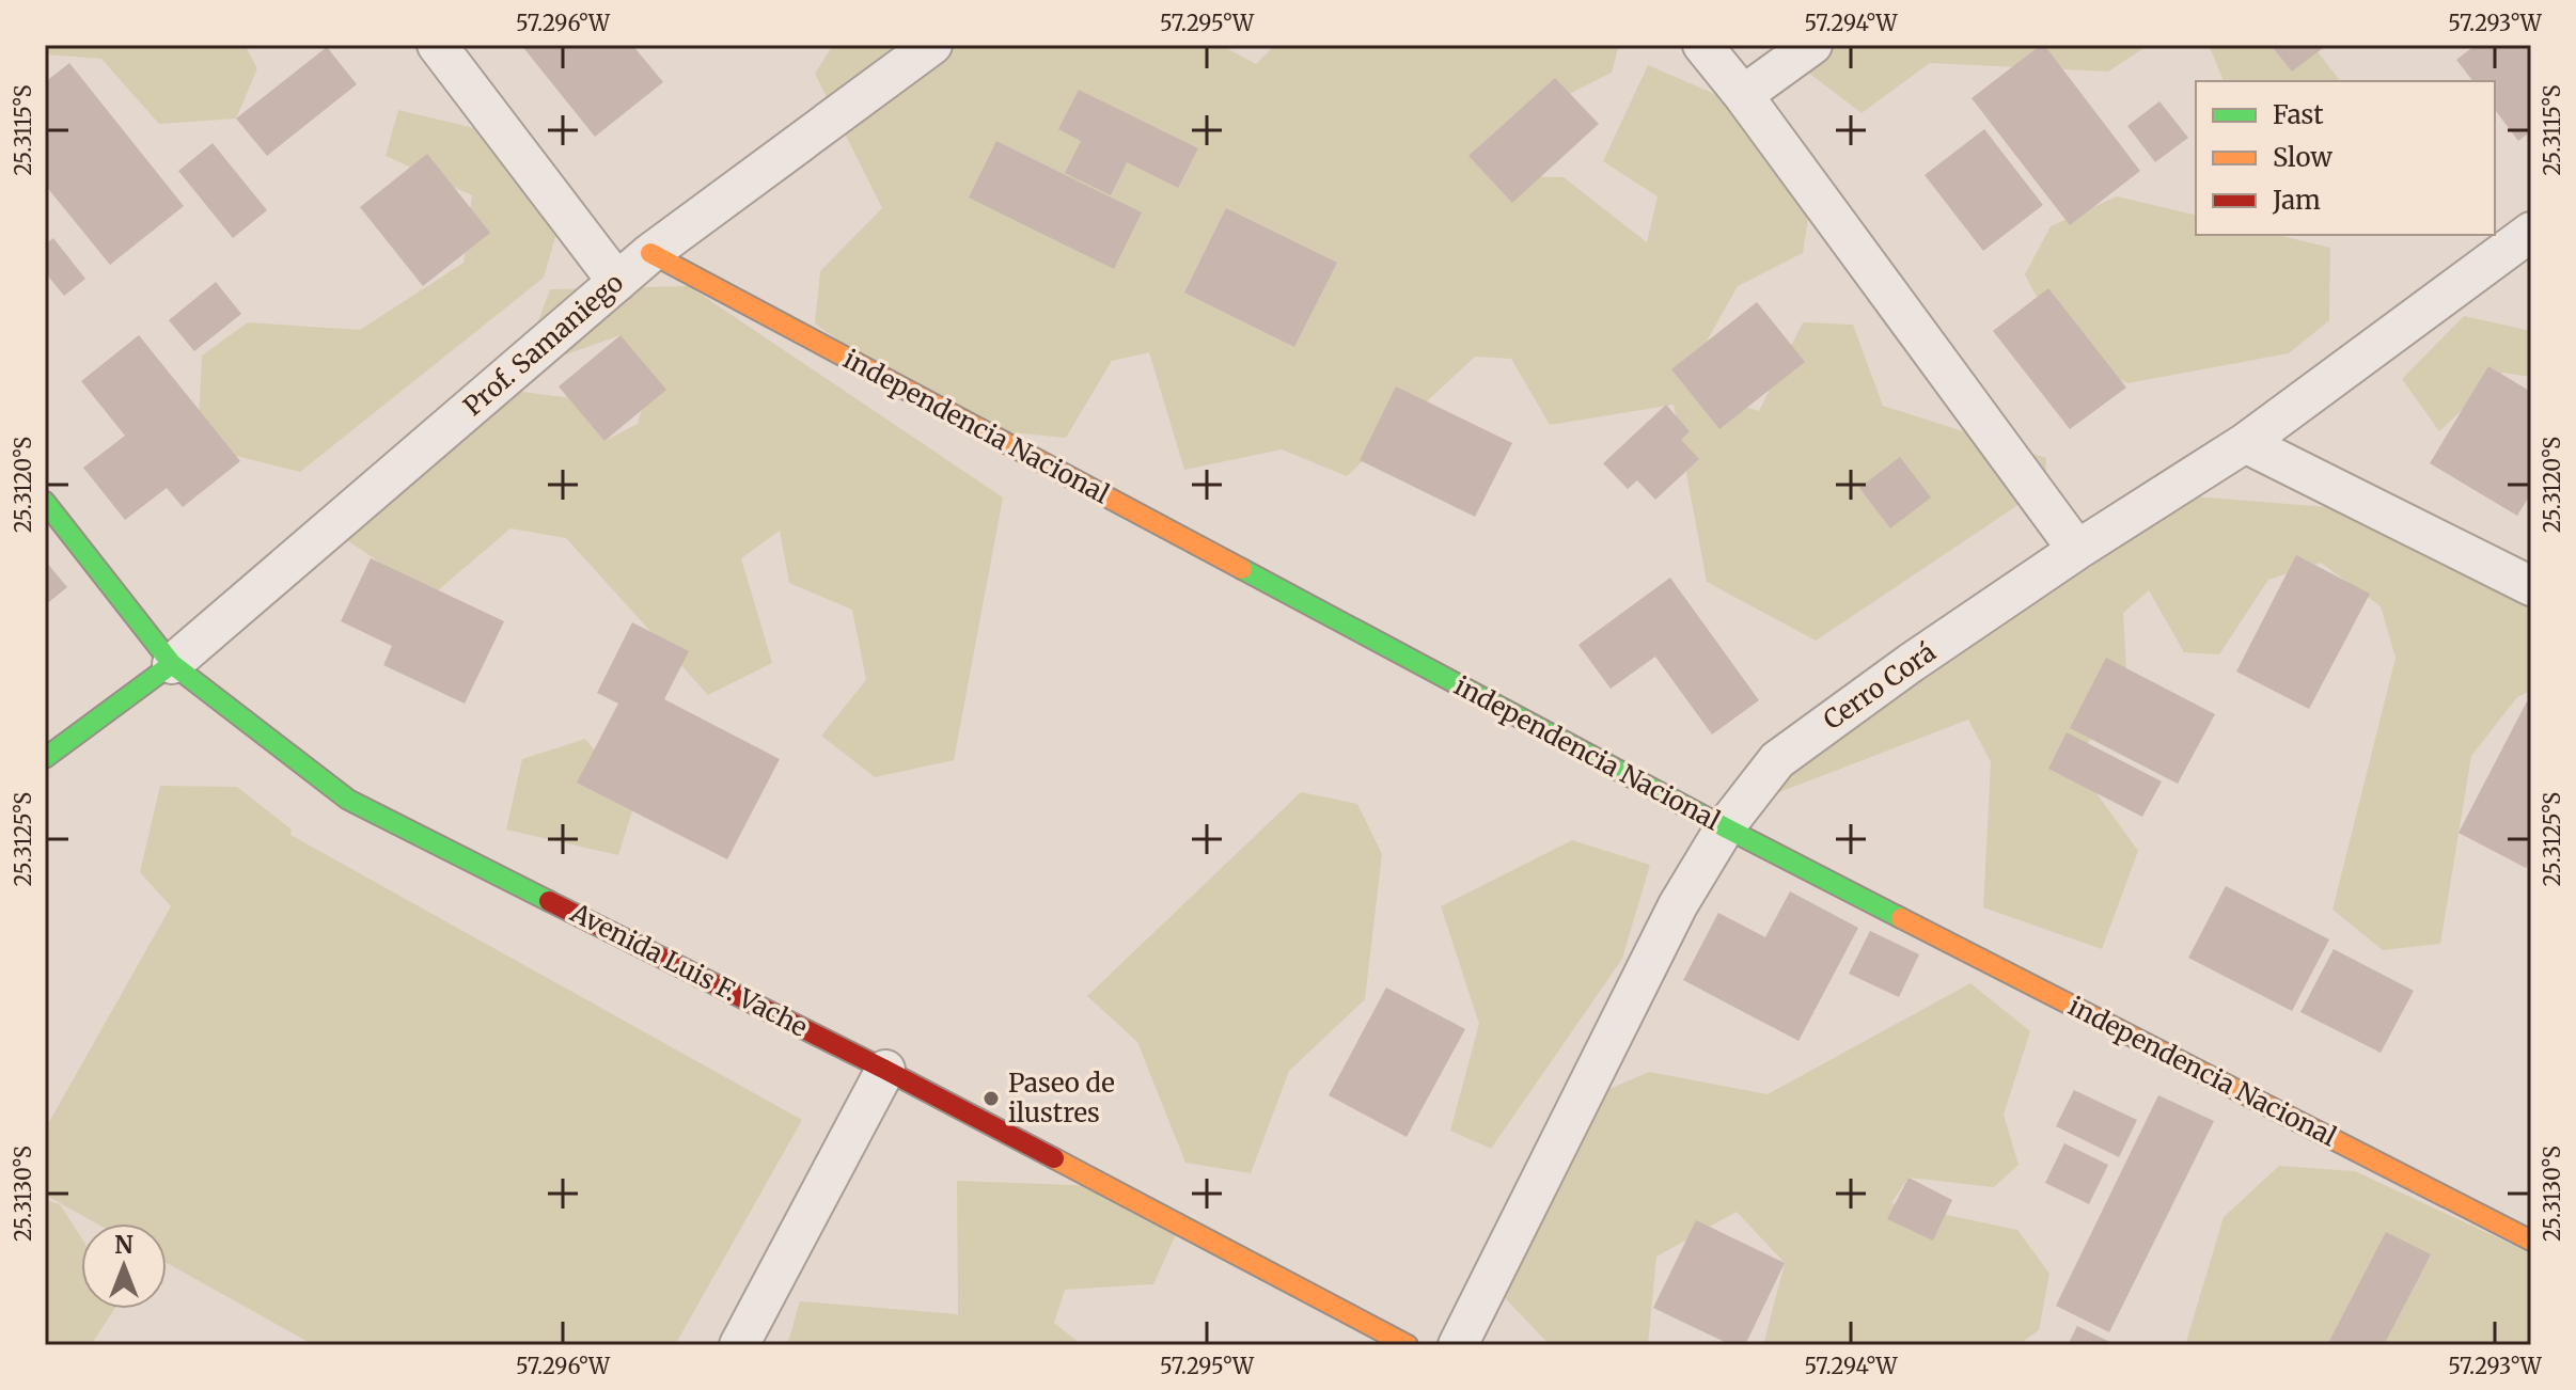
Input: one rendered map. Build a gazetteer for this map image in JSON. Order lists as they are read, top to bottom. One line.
{"streets":{"street":["Prof. Samaniego","independencia Nacional","Cerro Corá","Avenida Luis F. Vache"]},"crossings":[["Prof. Samaniego","independencia Nacional"],["Prof. Samaniego","Avenida Luis F. Vache"],["independencia Nacional","Cerro Corá"]],"places":["Paseo de ilustres"],"legend":["Fast","Slow","Jam"],"north":"top","coordinates":["57.296°W","57.295°W","57.294°W","57.293°W","25.3115°S","25.3120°S","25.3125°S","25.3130°S"]}
